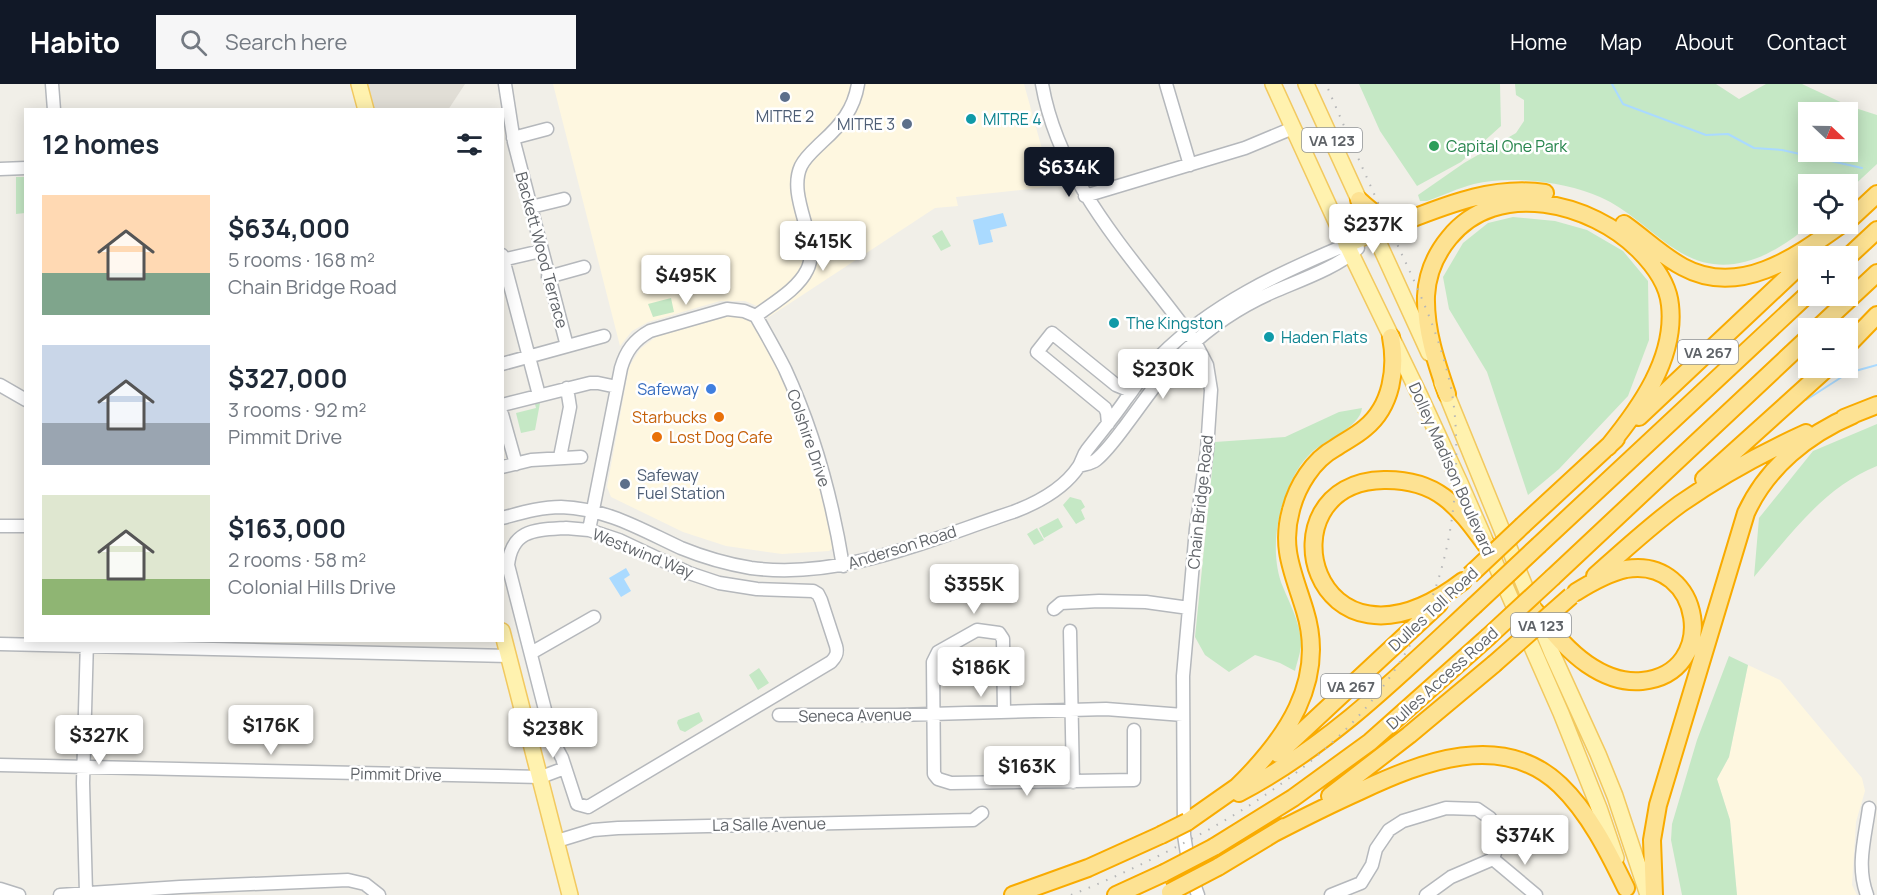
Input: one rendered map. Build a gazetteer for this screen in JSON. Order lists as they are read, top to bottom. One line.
{"streets":{"highway":["VA 267","Dulles Toll Road","Dulles Access Road"],"main road":["VA 123","Dolley Madison Boulevard"],"street":["Backett Wood Terrace","Colshire Drive","Chain Bridge Road","Anderson Road","Westwind Way","Seneca Avenue","Pimmit Drive","La Salle Avenue"]},"crossings":[["Colshire Drive","Anderson Road"],["Dolley Madison Boulevard","Anderson Road"],["Chain Bridge Road","Anderson Road"],["Chain Bridge Road","Seneca Avenue"],["Dulles Toll Road","Dulles Access Road"]],"places":["MITRE 2","MITRE 4","MITRE 3","Capital One Park","The Kingston","Haden Flats","Safeway","Starbucks","Lost Dog Cafe","Safeway Fuel Station"],"north":"right","page":{"header":"Habito","search":"Search here","nav":["Home","Map","About","Contact"],"map_buttons":["+","−"],"heading":"12 homes","price":["$634K","$237K","$415K","$495K","$230K","$355K","$186K","$176K","$238K","$327K","$163K","$374K"],"list":[{"name":"$634,000","note":"5 rooms · 168 m² · Chain Bridge Road"},{"name":"$327,000","note":"3 rooms · 92 m² · Pimmit Drive"},{"name":"$163,000","note":"2 rooms · 58 m² · Colonial Hills Drive"}]}}
